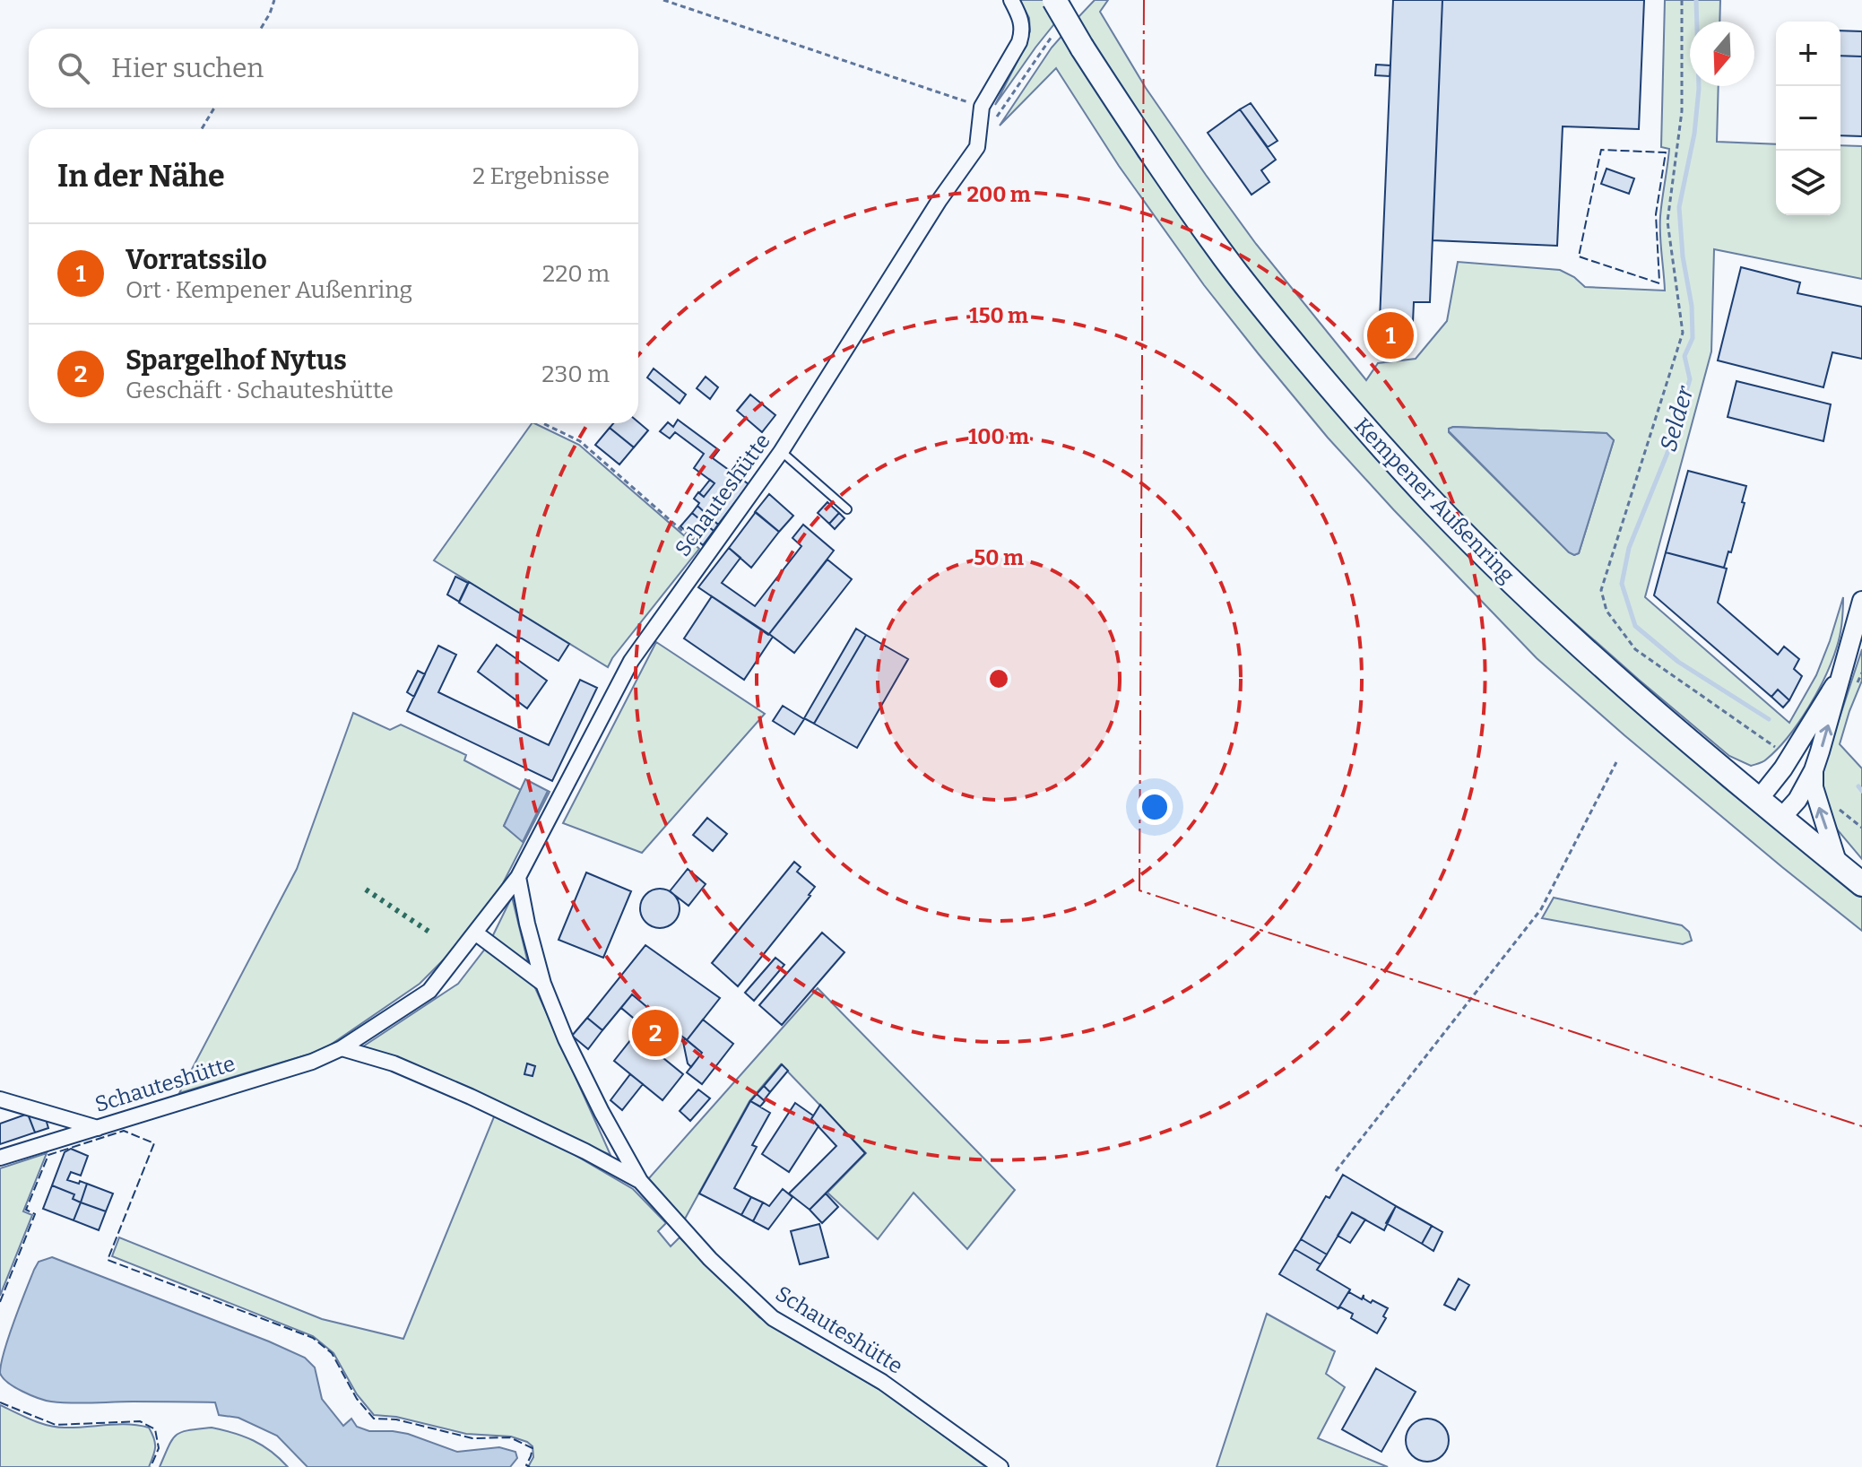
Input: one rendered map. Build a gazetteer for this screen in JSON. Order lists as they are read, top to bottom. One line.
{"streets":{"main road":["Kempener Außenring"],"street":["Schauteshütte"]},"water":["Selder"],"north":"bottom","page":{"map_buttons":["+","−"],"search":"Hier suchen","heading":["In der Nähe","2 Ergebnisse"],"list":[{"mark":"1","name":"Vorratssilo","note":"Ort · Kempener Außenring","value":"220 m"},{"mark":"2","name":"Spargelhof Nytus","note":"Geschäft · Schauteshütte","value":"230 m"}],"pins":["1","2"]},"rings":["200 m","150 m","100 m","50 m"]}
